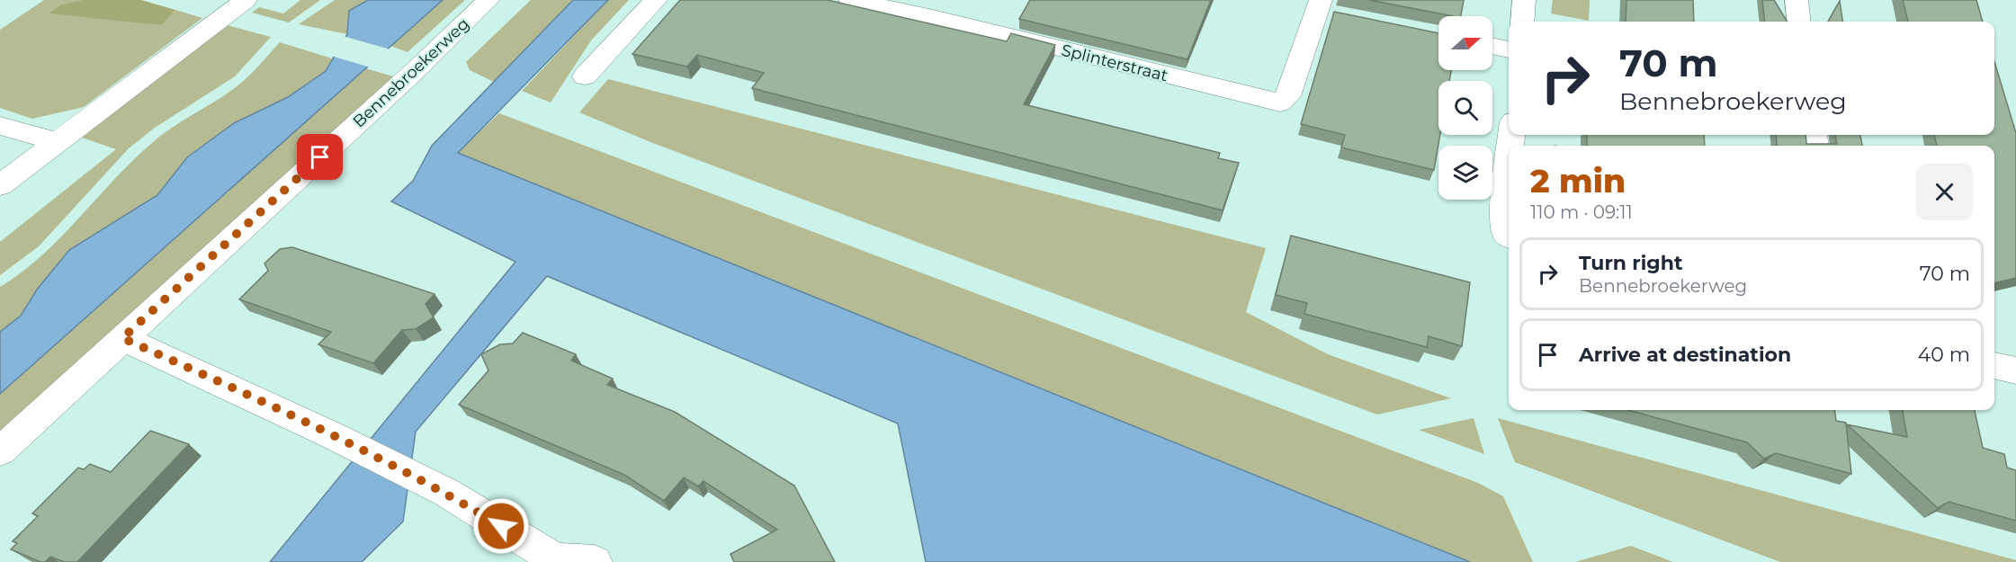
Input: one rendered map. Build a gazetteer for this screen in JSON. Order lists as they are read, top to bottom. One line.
{"streets":{"street":["Splinterstraat","Bennebroekerweg"]},"north":"right","page":{"turn":["70 m","Bennebroekerweg"],"heading":["2 min","110 m · 09:11"],"list":[{"name":"Turn right","note":"Bennebroekerweg","value":"70 m"},{"name":"Arrive at destination","value":"40 m"}]}}
